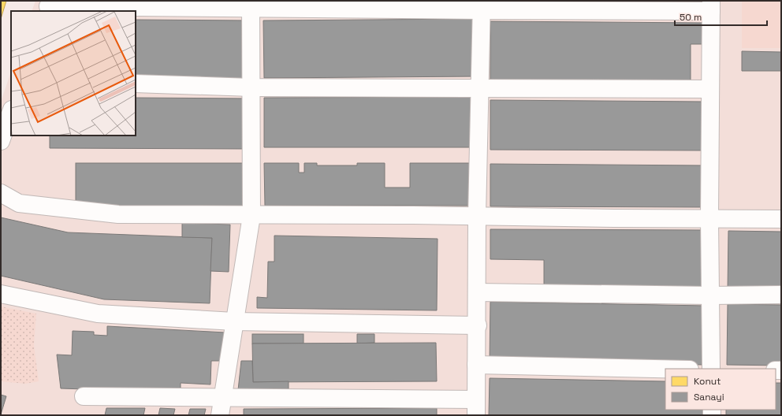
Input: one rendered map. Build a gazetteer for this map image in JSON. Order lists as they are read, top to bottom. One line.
{"legend":["Konut","Sanayi"],"scale_bar":"50 m"}
